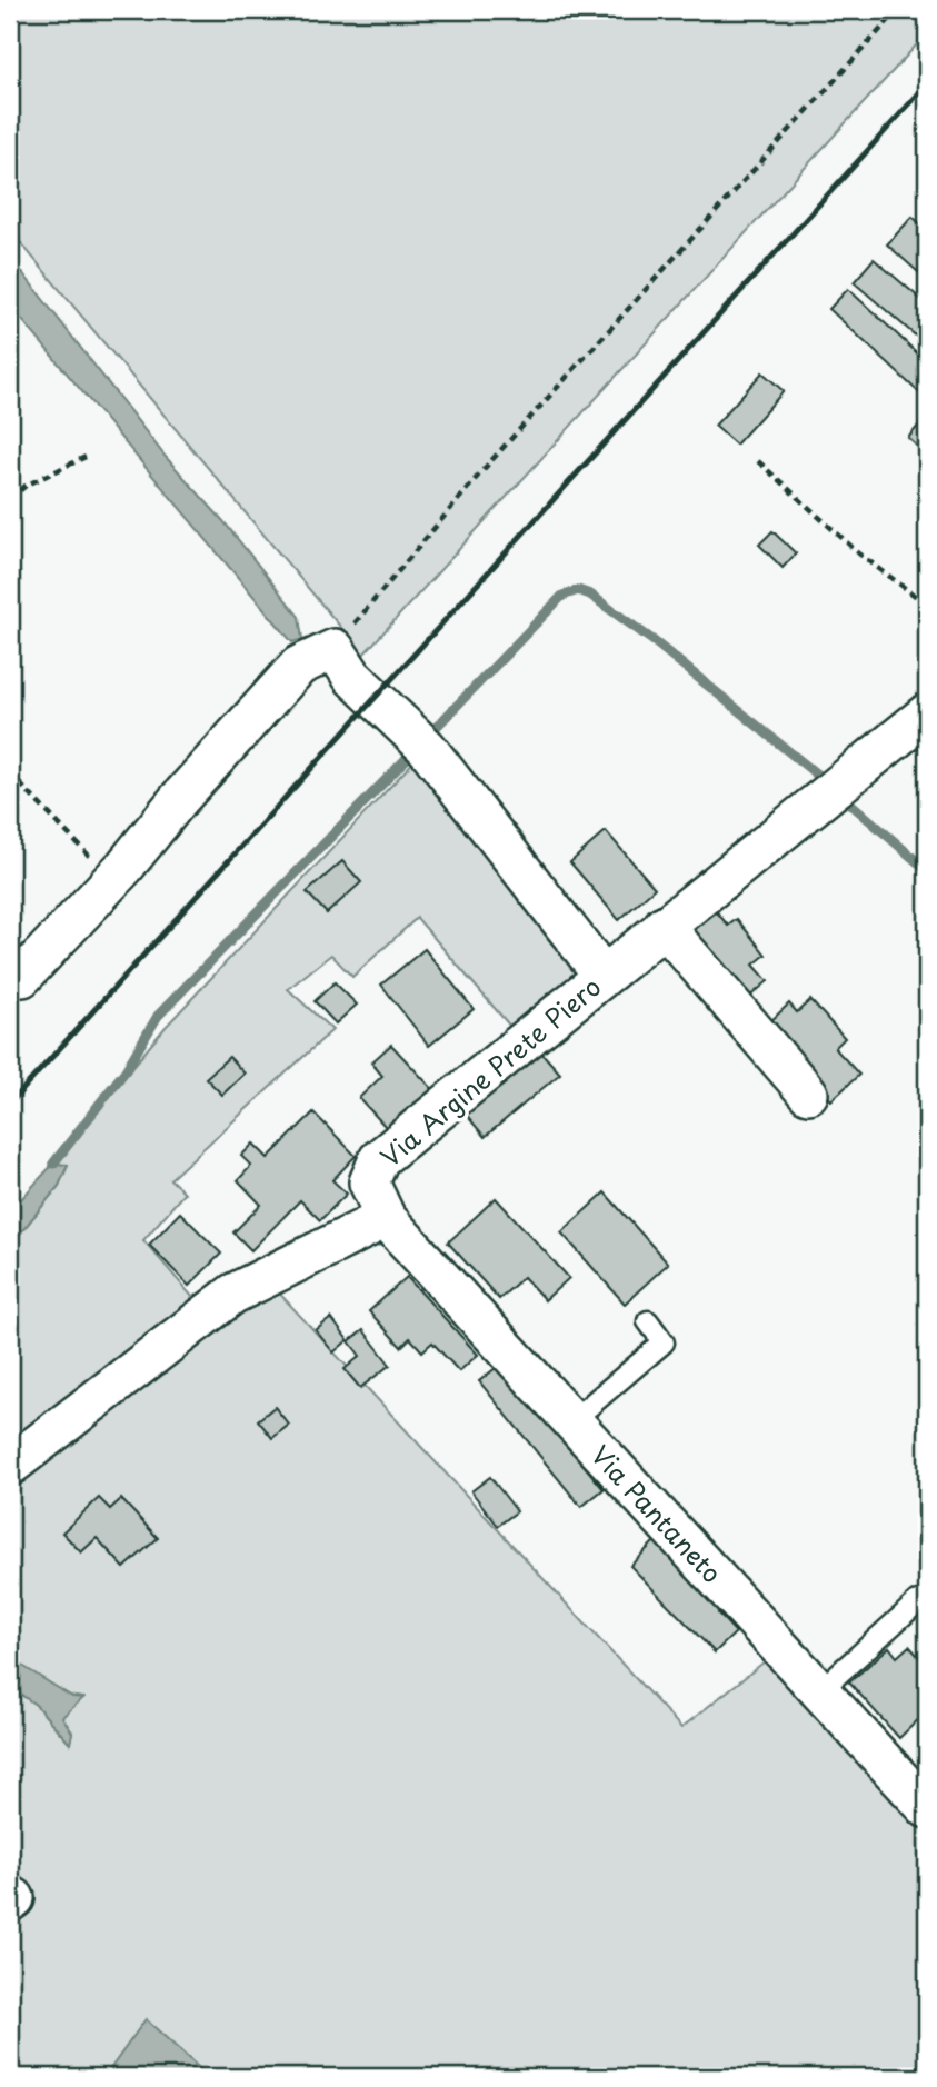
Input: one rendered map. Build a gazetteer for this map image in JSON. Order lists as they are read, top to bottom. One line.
{"streets":{"street":["Via Argine Prete Piero","Via Pantaneto"]},"crossings":[["Via Argine Prete Piero","Via Pantaneto"]]}
